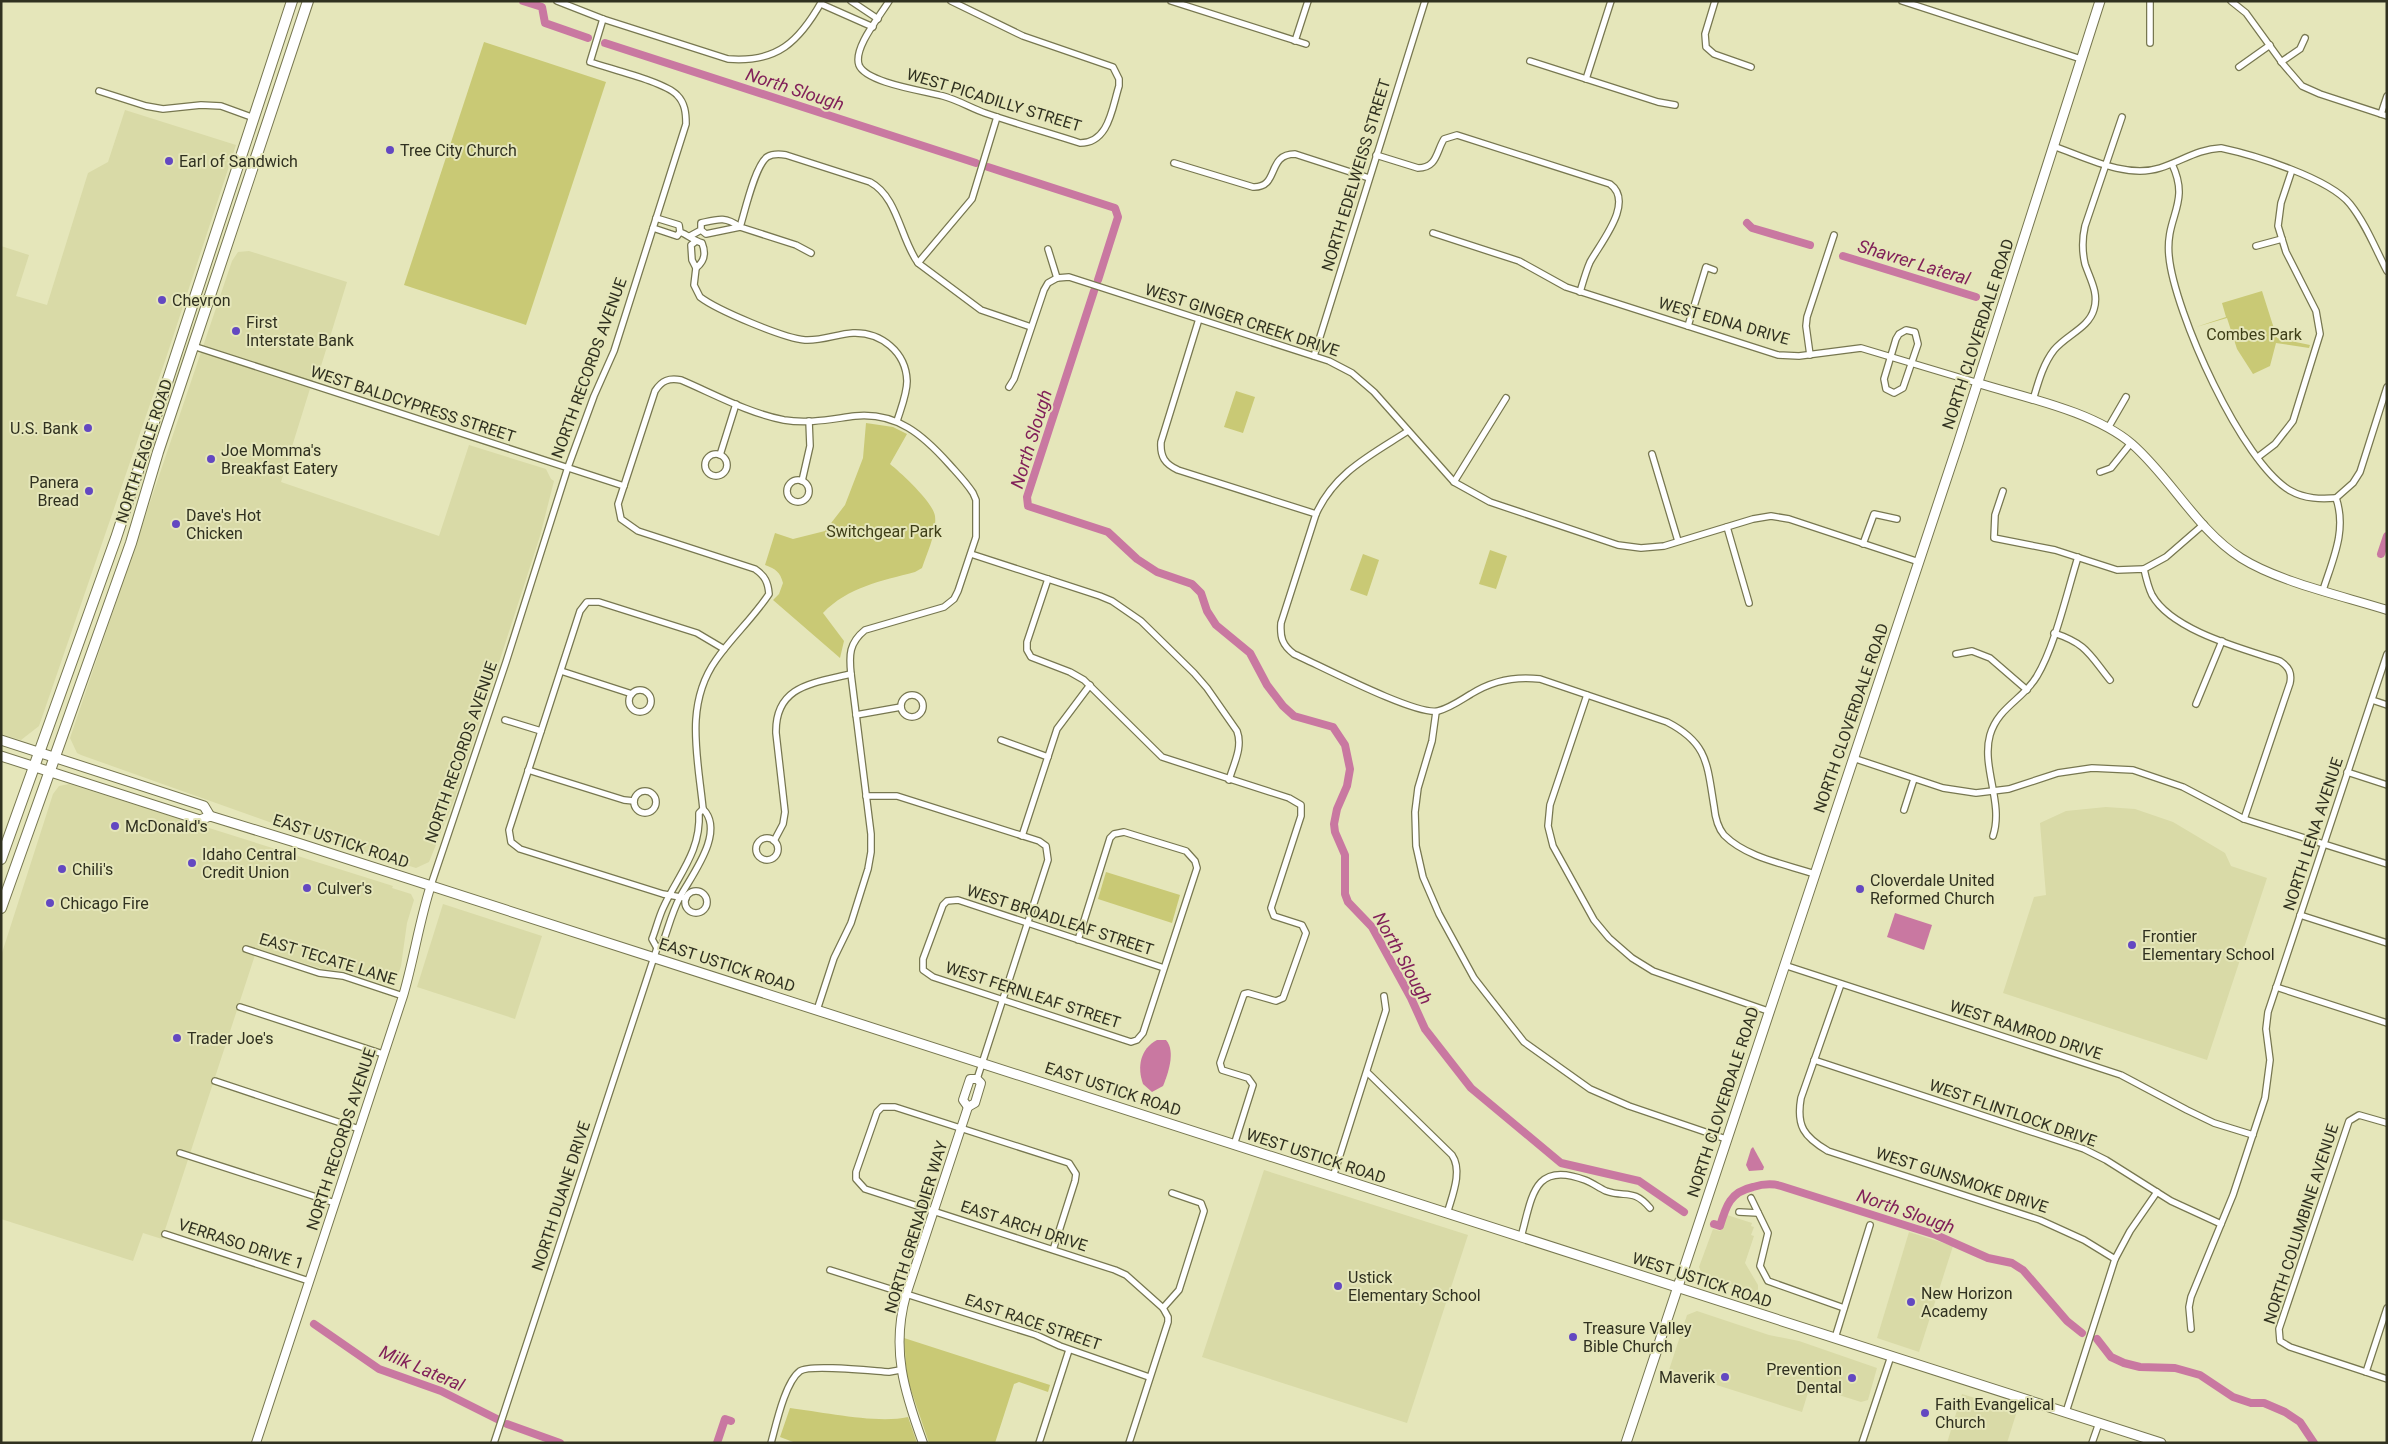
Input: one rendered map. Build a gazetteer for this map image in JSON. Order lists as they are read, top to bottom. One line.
{"streets":{"highway":["NORTH EAGLE ROAD"],"main road":["NORTH CLOVERDALE ROAD","EAST USTICK ROAD","WEST USTICK ROAD"],"street":["WEST PICADILLY STREET","NORTH EDELWEISS STREET","WEST GINGER CREEK DRIVE","WEST EDNA DRIVE","NORTH RECORDS AVENUE","WEST BALDCYPRESS STREET","NORTH LENA AVENUE","WEST BROADLEAF STREET","EAST TECATE LANE","WEST FERNLEAF STREET","WEST RAMROD DRIVE","WEST FLINTLOCK DRIVE","WEST GUNSMOKE DRIVE","NORTH DUANE DRIVE","NORTH COLUMBINE AVENUE","EAST ARCH DRIVE","NORTH GRENADIER WAY","VERRASO DRIVE 1","EAST RACE STREET"]},"crossings":[["NORTH EDELWEISS STREET","WEST GINGER CREEK DRIVE"],["WEST GINGER CREEK DRIVE","NORTH CLOVERDALE ROAD"],["WEST EDNA DRIVE","NORTH CLOVERDALE ROAD"],["NORTH CLOVERDALE ROAD","WEST RAMROD DRIVE"],["NORTH CLOVERDALE ROAD","WEST USTICK ROAD"],["NORTH RECORDS AVENUE","WEST BALDCYPRESS STREET"],["NORTH RECORDS AVENUE","EAST USTICK ROAD"],["NORTH RECORDS AVENUE","EAST TECATE LANE"],["NORTH RECORDS AVENUE","VERRASO DRIVE 1"],["WEST BALDCYPRESS STREET","NORTH EAGLE ROAD"],["NORTH EAGLE ROAD","EAST USTICK ROAD"],["NORTH LENA AVENUE","WEST RAMROD DRIVE"],["NORTH LENA AVENUE","WEST FLINTLOCK DRIVE"],["EAST USTICK ROAD","WEST USTICK ROAD"],["EAST USTICK ROAD","NORTH DUANE DRIVE"],["EAST USTICK ROAD","NORTH GRENADIER WAY"],["WEST BROADLEAF STREET","WEST FERNLEAF STREET"],["WEST BROADLEAF STREET","NORTH GRENADIER WAY"],["WEST FERNLEAF STREET","NORTH GRENADIER WAY"],["WEST FLINTLOCK DRIVE","WEST GUNSMOKE DRIVE"],["EAST ARCH DRIVE","NORTH GRENADIER WAY"],["EAST ARCH DRIVE","EAST RACE STREET"],["NORTH GRENADIER WAY","EAST RACE STREET"]],"water":["North Slough","Shavrer Lateral","Milk Lateral"],"parks":["Combes Park","Switchgear Park"],"places":["Tree City Church","Earl of Sandwich","Chevron","First Interstate Bank","U.S. Bank","Joe Momma's Breakfast Eatery","Panera Bread","Dave's Hot Chicken","McDonald's","Idaho Central Credit Union","Chili's","Culver's","Cloverdale United Reformed Church","Chicago Fire","Frontier Elementary School","Trader Joe's","Ustick Elementary School","New Horizon Academy","Treasure Valley Bible Church","Maverik","Prevention Dental","Faith Evangelical Church"]}
